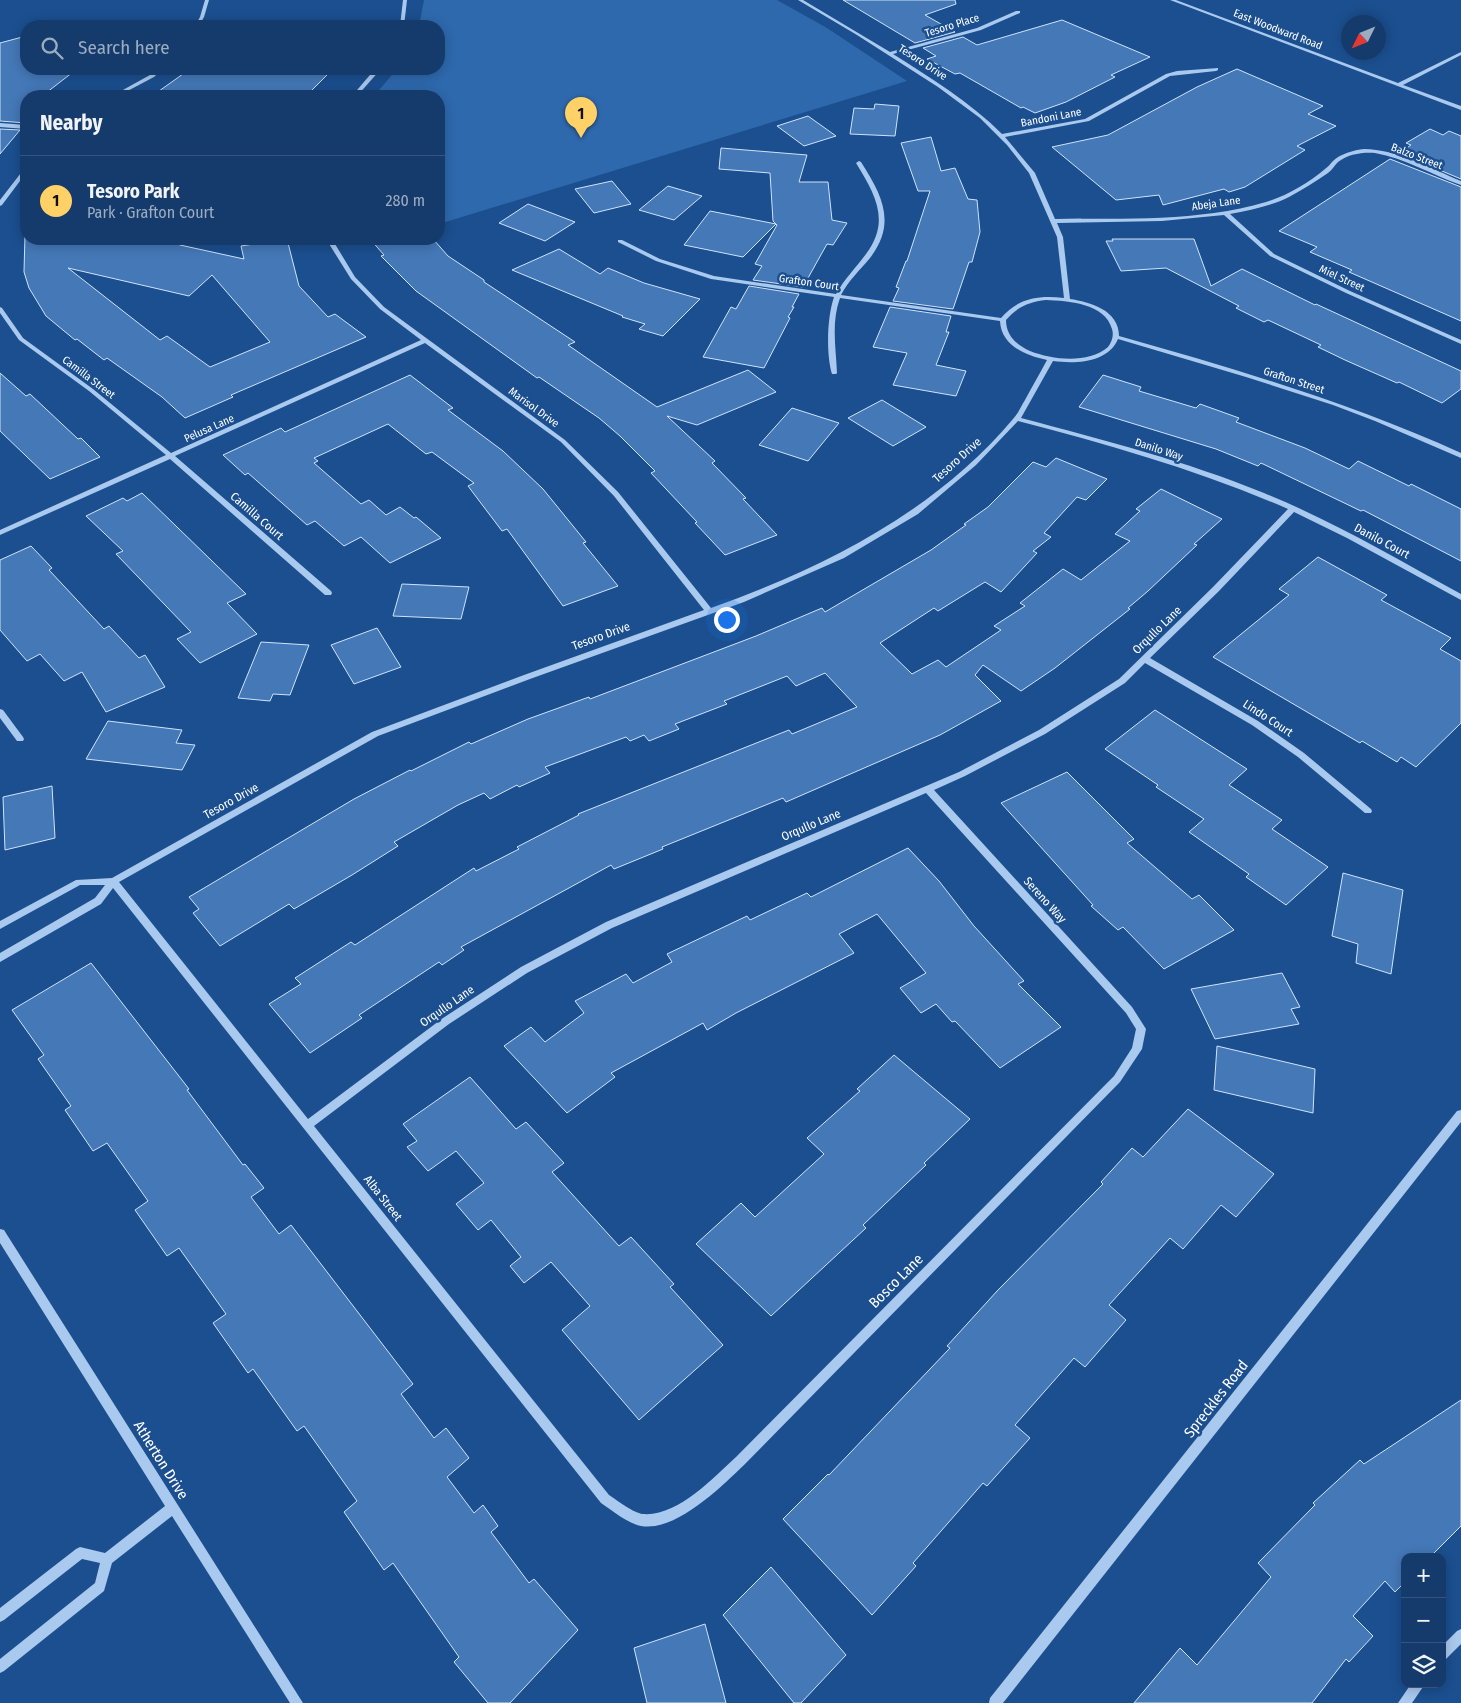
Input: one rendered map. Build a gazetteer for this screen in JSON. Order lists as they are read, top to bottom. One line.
{"streets":{"street":["Tesoro Place","East Woodward Road","Tesoro Drive","Bandoni Lane","Balzo Street","Abeja Lane","Miel Street","Grafton Court","Camilla Street","Grafton Street","Marisol Drive","Pelusa Lane","Danilo Way","Camilla Court","Danilo Court","Orqullo Lane","Lindo Court","Sereno Way","Alba Street","Bosco Lane","Spreckles Road","Atherton Drive"]},"crossings":[["Tesoro Place","Tesoro Drive"],["Tesoro Drive","Bandoni Lane"],["Tesoro Drive","Abeja Lane"],["Tesoro Drive","Marisol Drive"],["Tesoro Drive","Danilo Way"],["Tesoro Drive","Alba Street"],["Balzo Street","Abeja Lane"],["Abeja Lane","Miel Street"],["Camilla Street","Pelusa Lane"],["Camilla Street","Camilla Court"],["Marisol Drive","Pelusa Lane"],["Pelusa Lane","Camilla Court"],["Danilo Way","Danilo Court"],["Danilo Way","Orqullo Lane"],["Danilo Court","Orqullo Lane"],["Orqullo Lane","Lindo Court"],["Orqullo Lane","Sereno Way"],["Orqullo Lane","Alba Street"],["Sereno Way","Bosco Lane"],["Alba Street","Bosco Lane"]],"north":"bottom left","page":{"search":"Search here","heading":"Nearby","pins":"1","list":[{"mark":"1","name":"Tesoro Park","note":"Park · Grafton Court","value":"280 m"}],"map_buttons":["+","−"]}}
